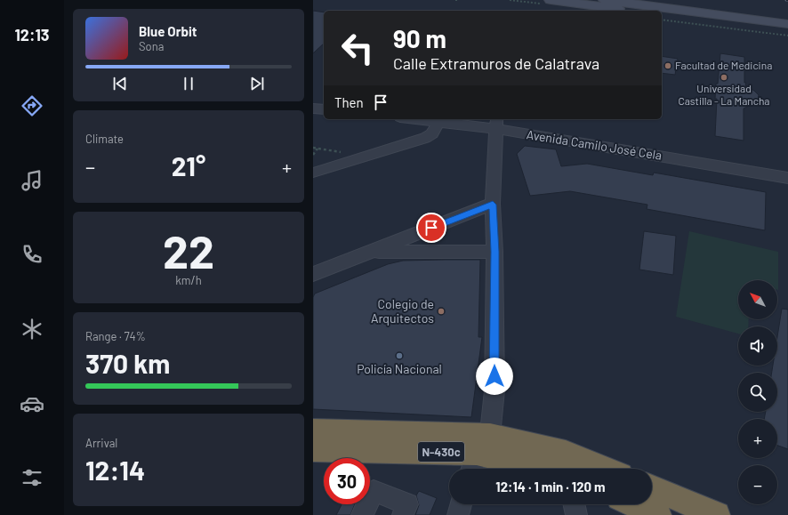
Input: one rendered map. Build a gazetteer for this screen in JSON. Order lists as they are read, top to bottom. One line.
{"streets":{"highway":["N-430c"],"street":["Avenida Camilo José Cela"]},"places":["Facultad de Medicina","Universidad Castilla - La Mancha","Colegio de Arquitectos","Policía Nacional"],"north":"top left","page":{"tabs":"12:13","turn":["90 m","Calle Extramuros de Calatrava"],"song":["Blue Orbit","Sona"],"then":"Then","tile":["Climate",["22","km/h"],["Range · 74%","370 km"],["Arrival","12:14"]],"heat":["−","21°","+"],"map_buttons":["+","−"],"limit":"30","trip":"12:14 · 1 min · 120 m"}}
